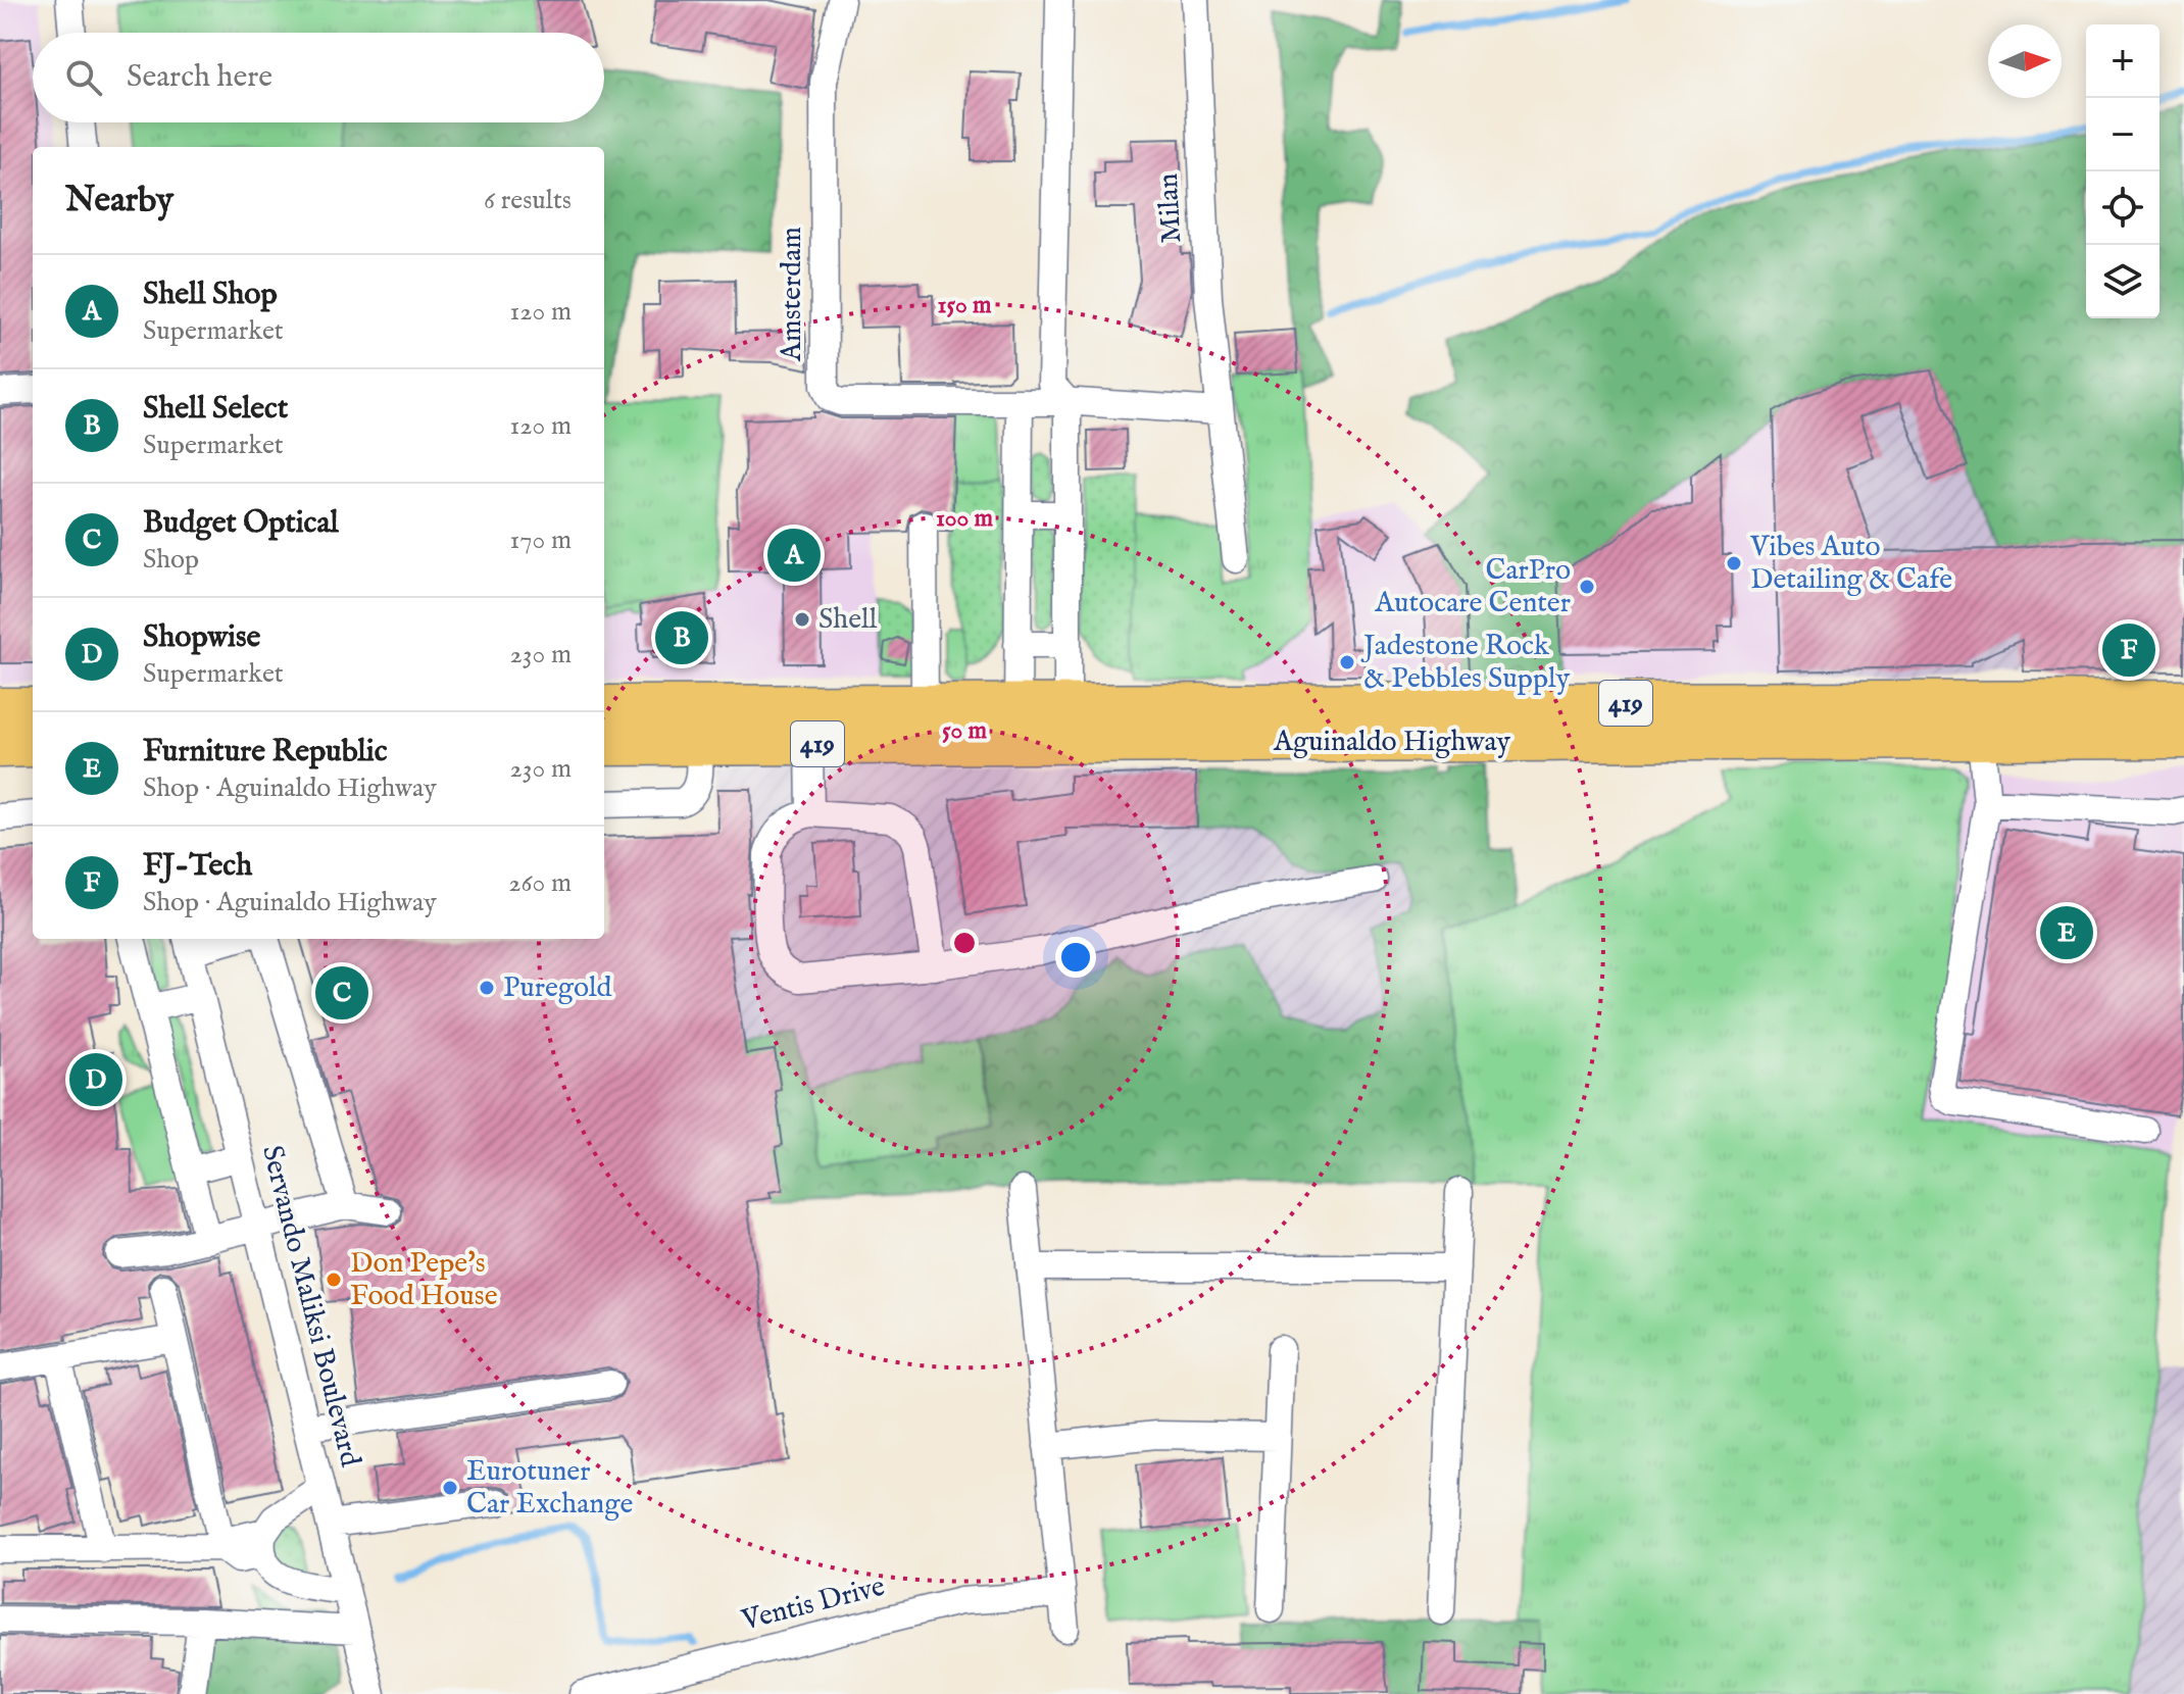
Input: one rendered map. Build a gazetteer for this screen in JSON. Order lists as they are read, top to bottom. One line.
{"streets":{"highway":["419","Aguinaldo Highway"],"street":["Milan","Amsterdam","Servando Maliksi Boulevard","Ventis Drive"]},"places":["Vibes Auto Detailing & Cafe","CarPro Autocare Center","Shell","Jadestone Rock & Pebbles Supply","Puregold","Don Pepe's Food House","Eurotuner Car Exchange"],"north":"right","page":{"map_buttons":["+","−"],"search":"Search here","heading":["Nearby","6 results"],"list":[{"mark":"A","name":"Shell Shop","note":"Supermarket","value":"120 m"},{"mark":"B","name":"Shell Select","note":"Supermarket","value":"120 m"},{"mark":"C","name":"Budget Optical","note":"Shop","value":"170 m"},{"mark":"D","name":"Shopwise","note":"Supermarket","value":"230 m"},{"mark":"E","name":"Furniture Republic","note":"Shop · Aguinaldo Highway","value":"230 m"},{"mark":"F","name":"FJ-Tech","note":"Shop · Aguinaldo Highway","value":"260 m"}],"pins":["A","B","F","E","C","D"]},"rings":["150 m","100 m","50 m"]}
